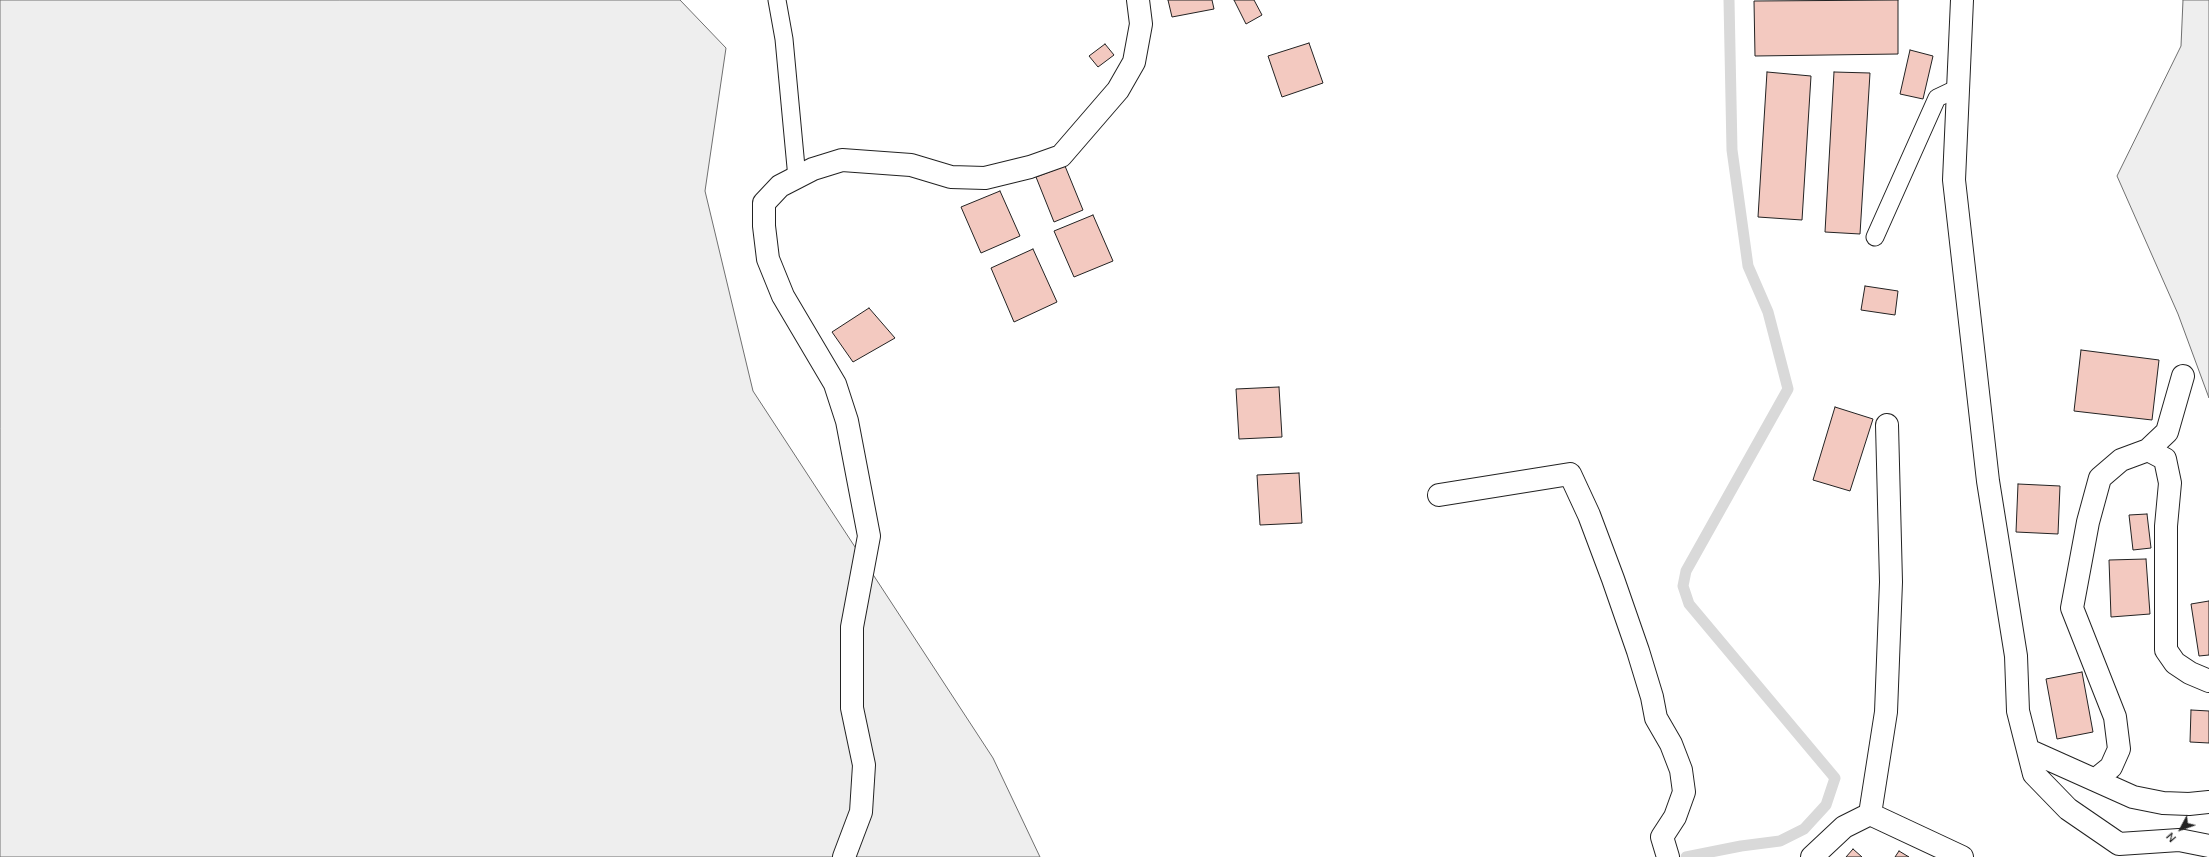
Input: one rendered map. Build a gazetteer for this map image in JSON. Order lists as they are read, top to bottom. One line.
{"north":"bottom left"}
